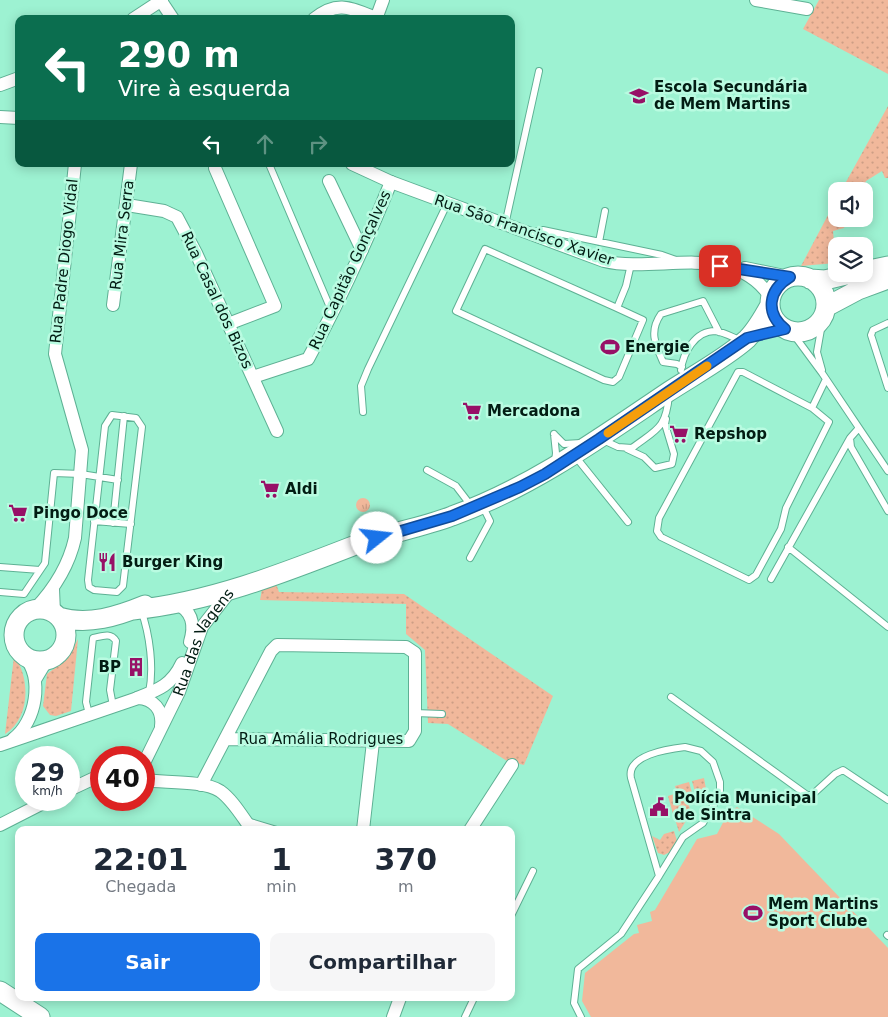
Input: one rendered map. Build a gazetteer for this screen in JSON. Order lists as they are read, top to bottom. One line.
{"streets":{"street":["Rua São Francisco Xavier","Rua Mira Serra","Rua Padre Diogo Vidal","Rua Capitão Gonçalves","Rua Casal dos Bizos","Rua das Vagens","Rua Amália Rodrigues"]},"crossings":[["Rua São Francisco Xavier","Rua Capitão Gonçalves"],["Rua São Francisco Xavier","Rua das Vagens"],["Rua Mira Serra","Rua Casal dos Bizos"],["Rua Capitão Gonçalves","Rua Casal dos Bizos"]],"places":{"school or university":["Escola Secundária de Mem Martins"],"sports":["Energie","Mem Martins Sport Clube"],"supermarket":["Mercadona","Repshop","Aldi","Pingo Doce"],"restaurant":["Burger King"],"building":["BP"],"public building":["Polícia Municipal de Sintra"]},"page":{"turn":["290 m","Vire à esquerda"],"speed":"29 km/h","limit":"40","eta":["22:01","Chegada","1","min","370","m"],"buttons":["Sair","Compartilhar"]}}
